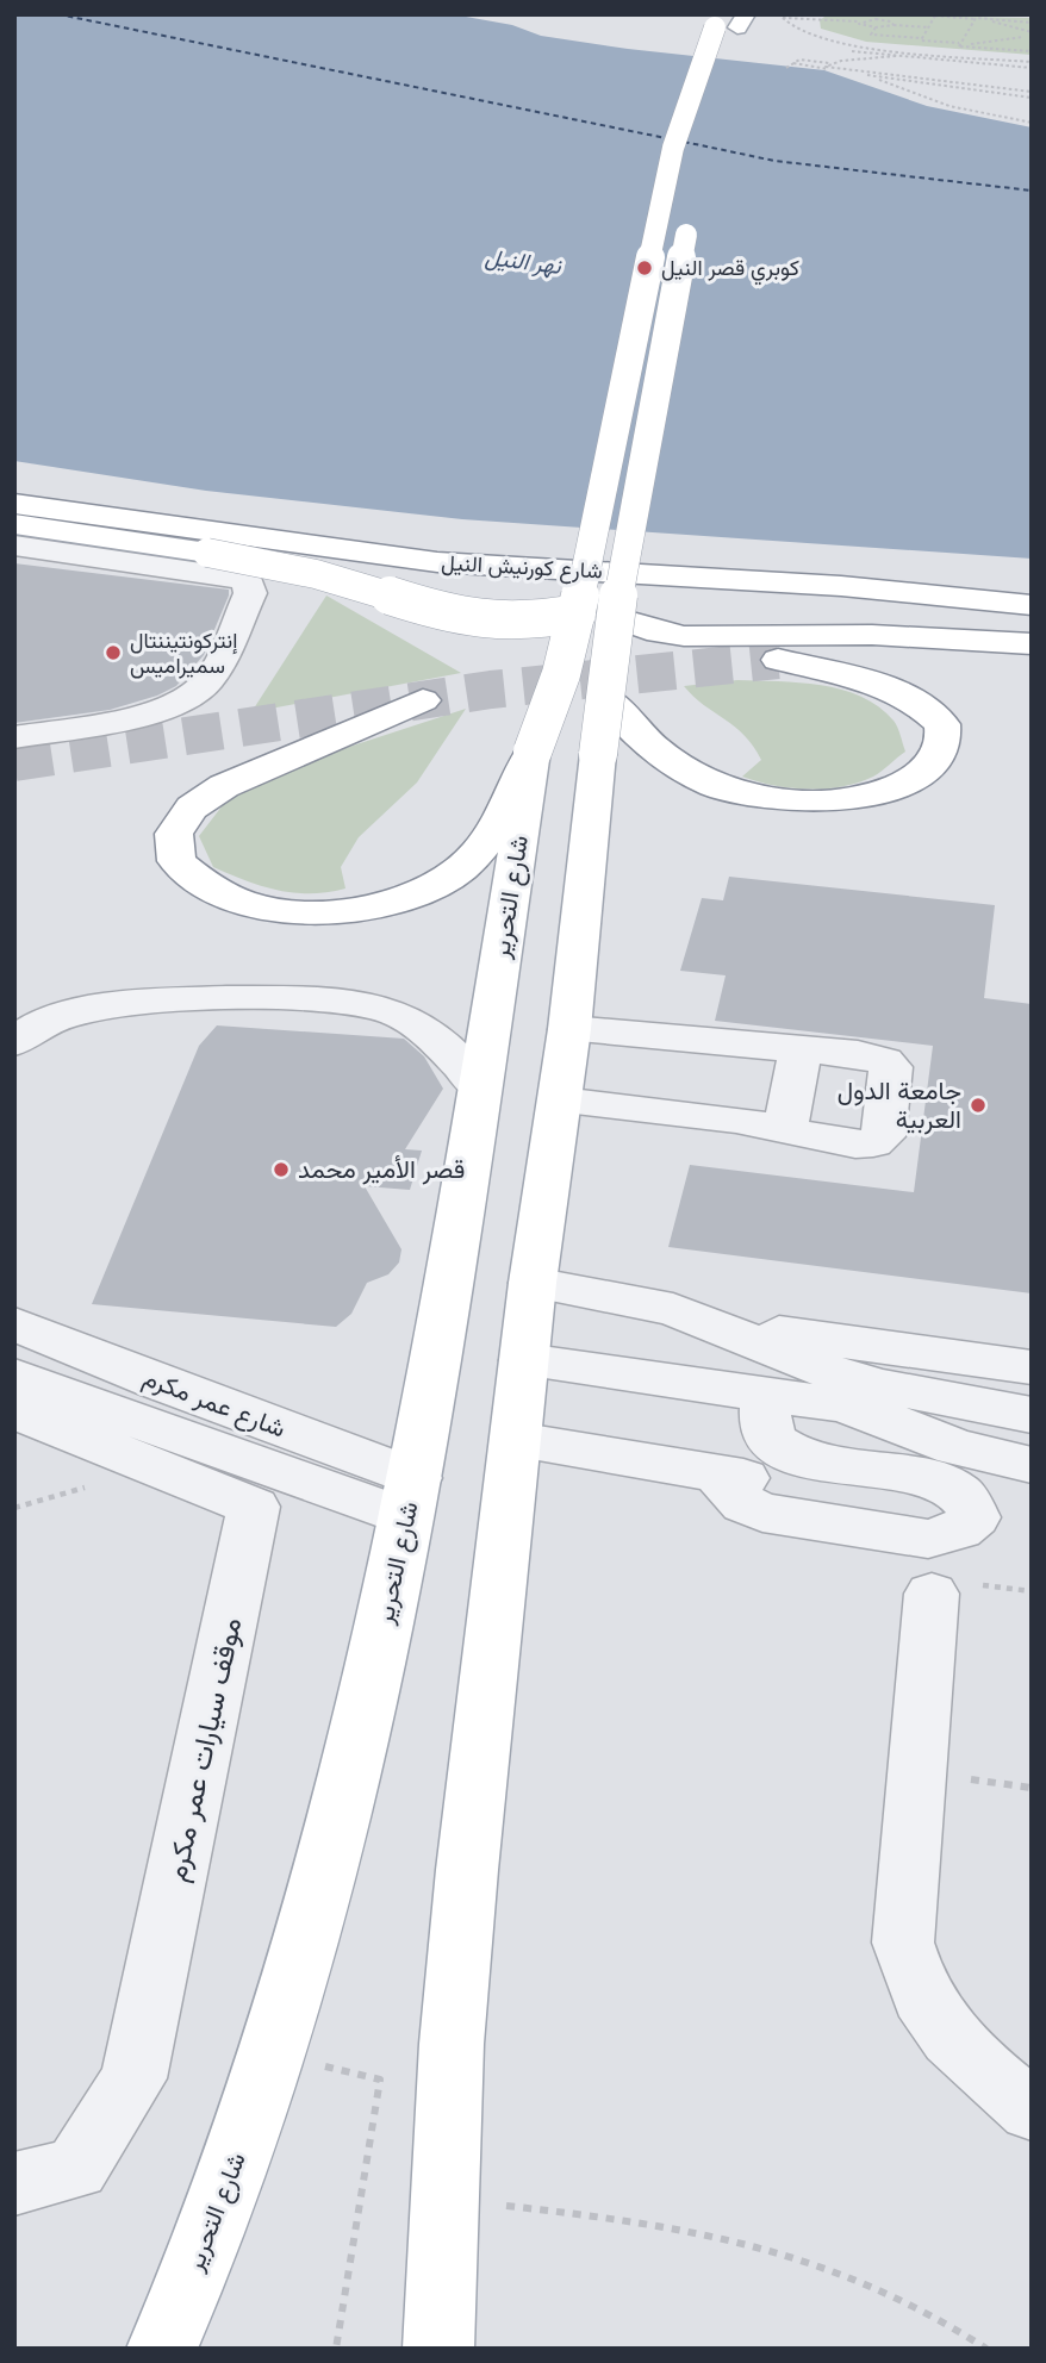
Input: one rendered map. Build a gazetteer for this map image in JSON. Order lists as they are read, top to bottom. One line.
{"streets":{"main road":["شارع كورنيش النيل","شارع التحرير"],"street":["شارع عمر مكرم","موقف سيارات عمر مكرم"]},"crossings":[["شارع التحرير","شارع عمر مكرم"]],"water":["نهر النيل"],"places":["كوبري قصر النيل","إنتركونتيننتال سميراميس","جامعة الدول العربية","قصر الأمير محمد"]}
